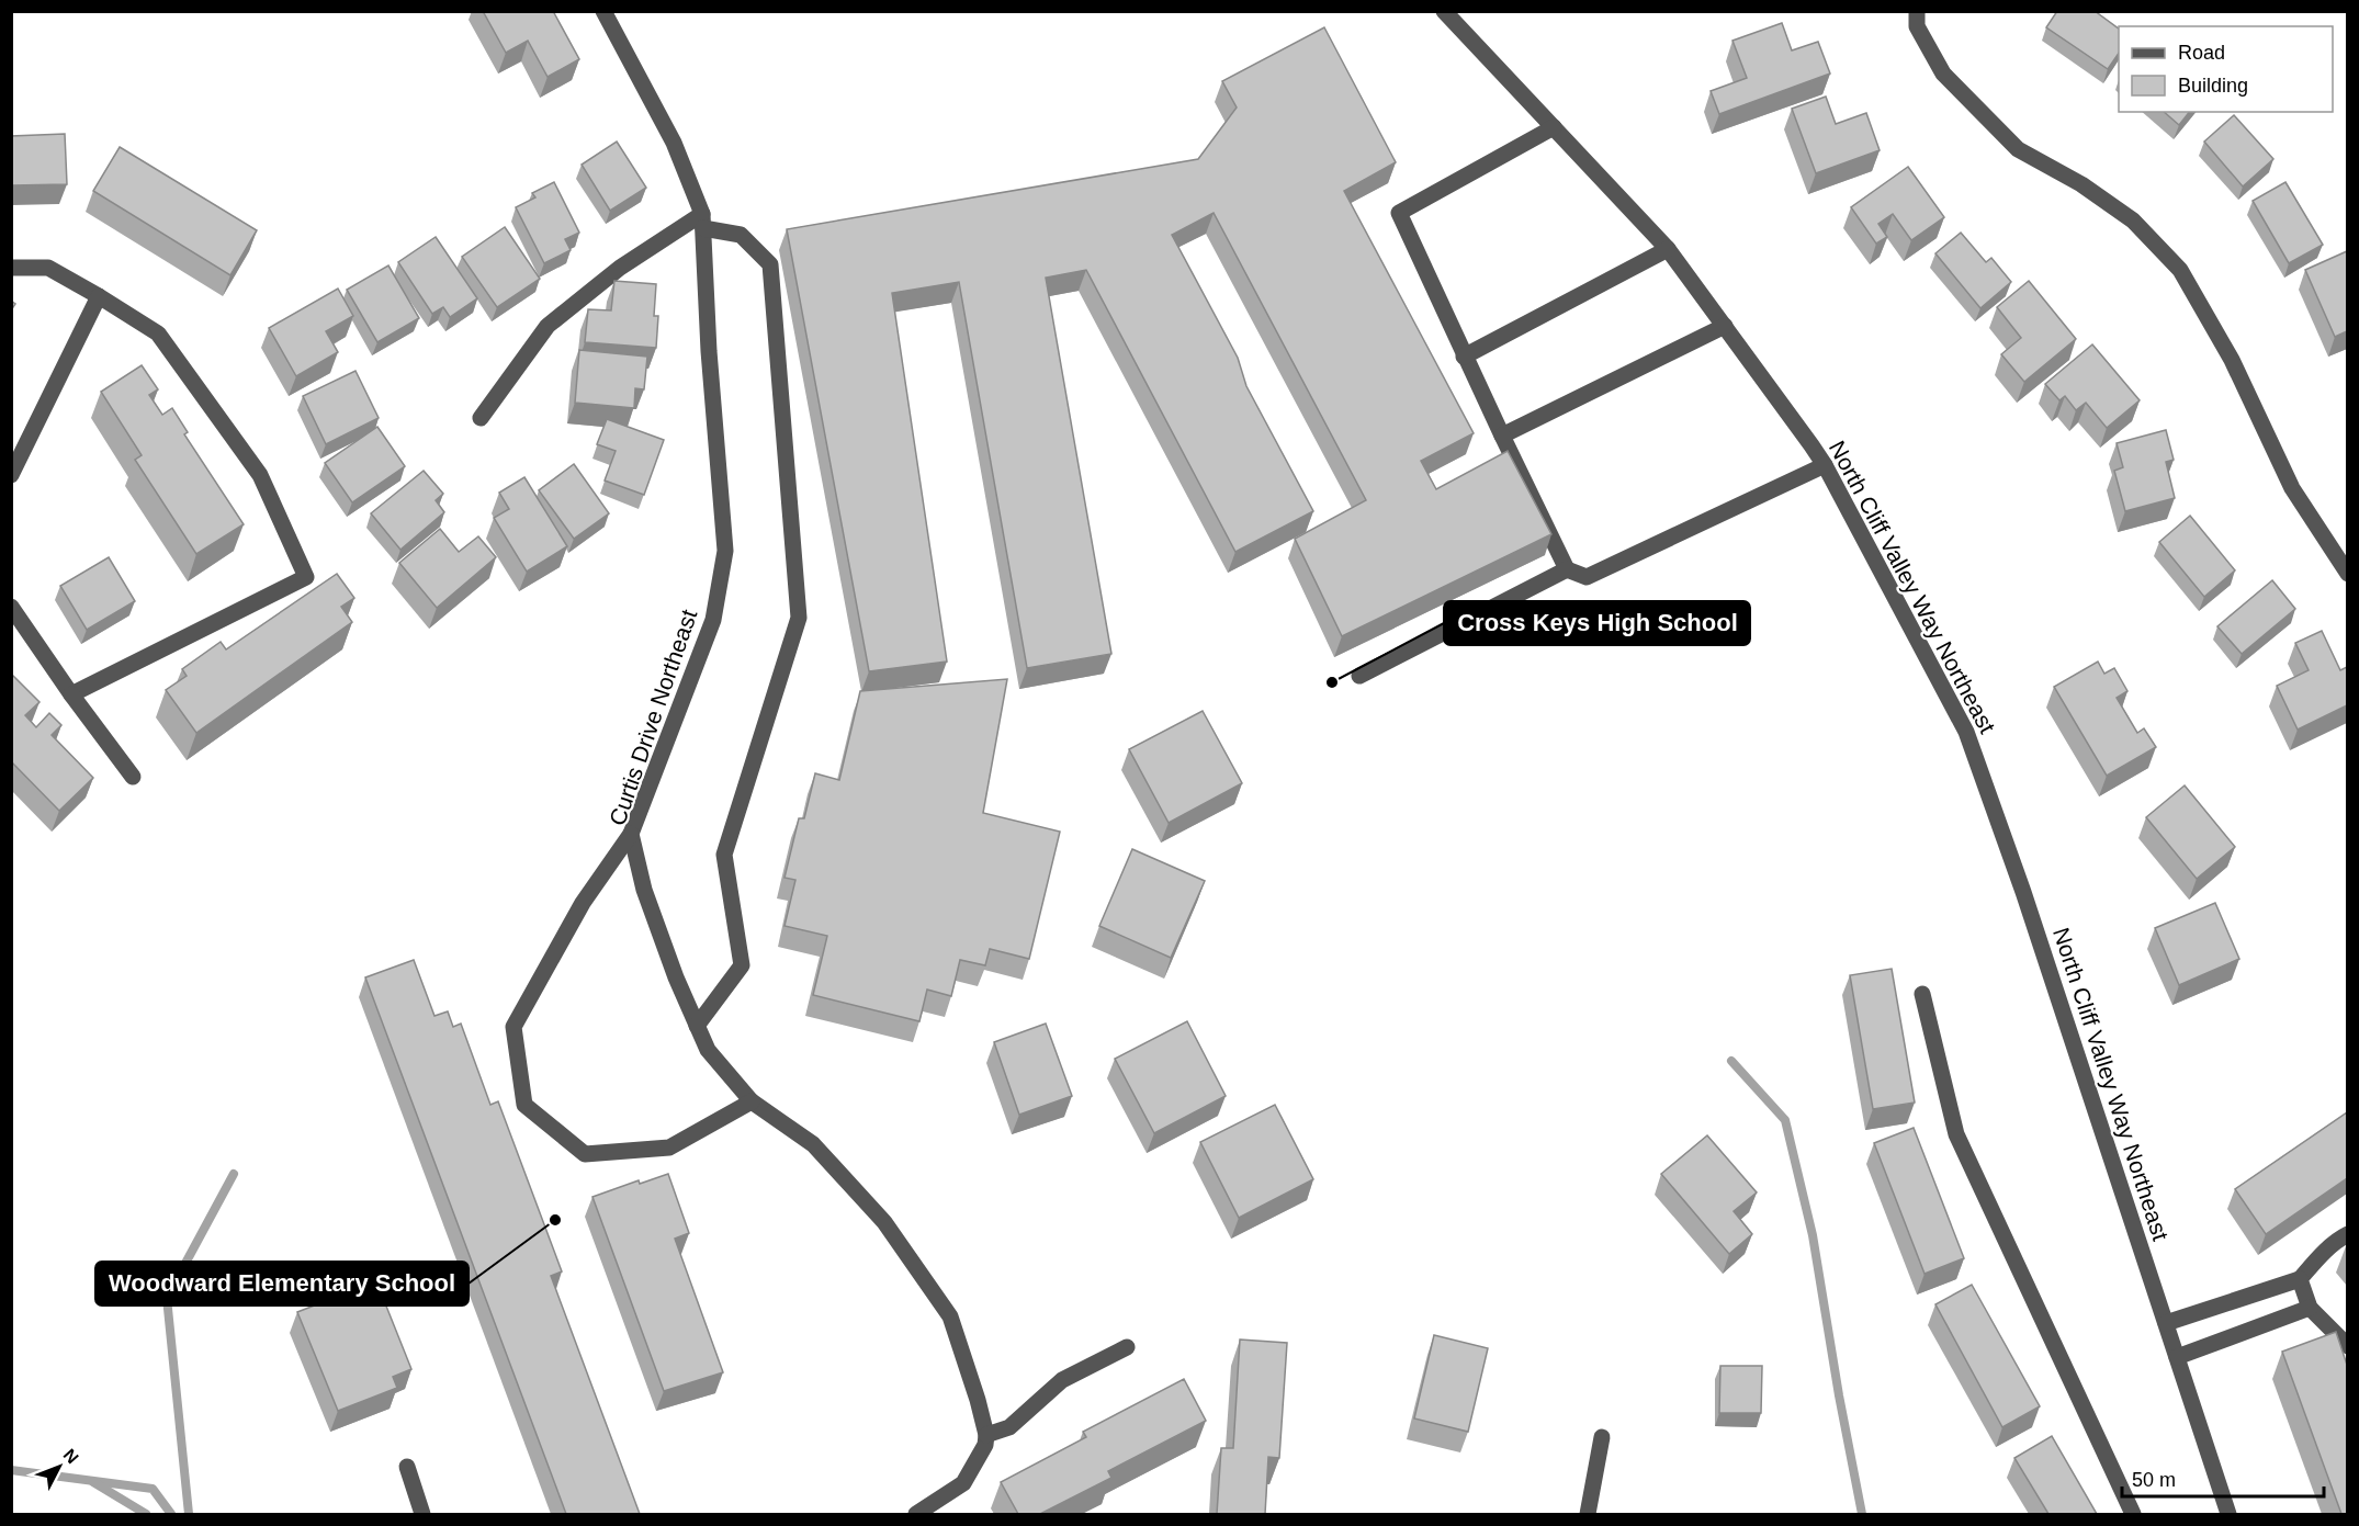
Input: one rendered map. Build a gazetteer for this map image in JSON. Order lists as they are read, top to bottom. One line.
{"streets":{"street":["North Cliff Valley Way Northeast","Curtis Drive Northeast"]},"places":["Cross Keys High School","Woodward Elementary School"],"legend":["Road","Building"],"scale_bar":"50 m","north":"top right"}
